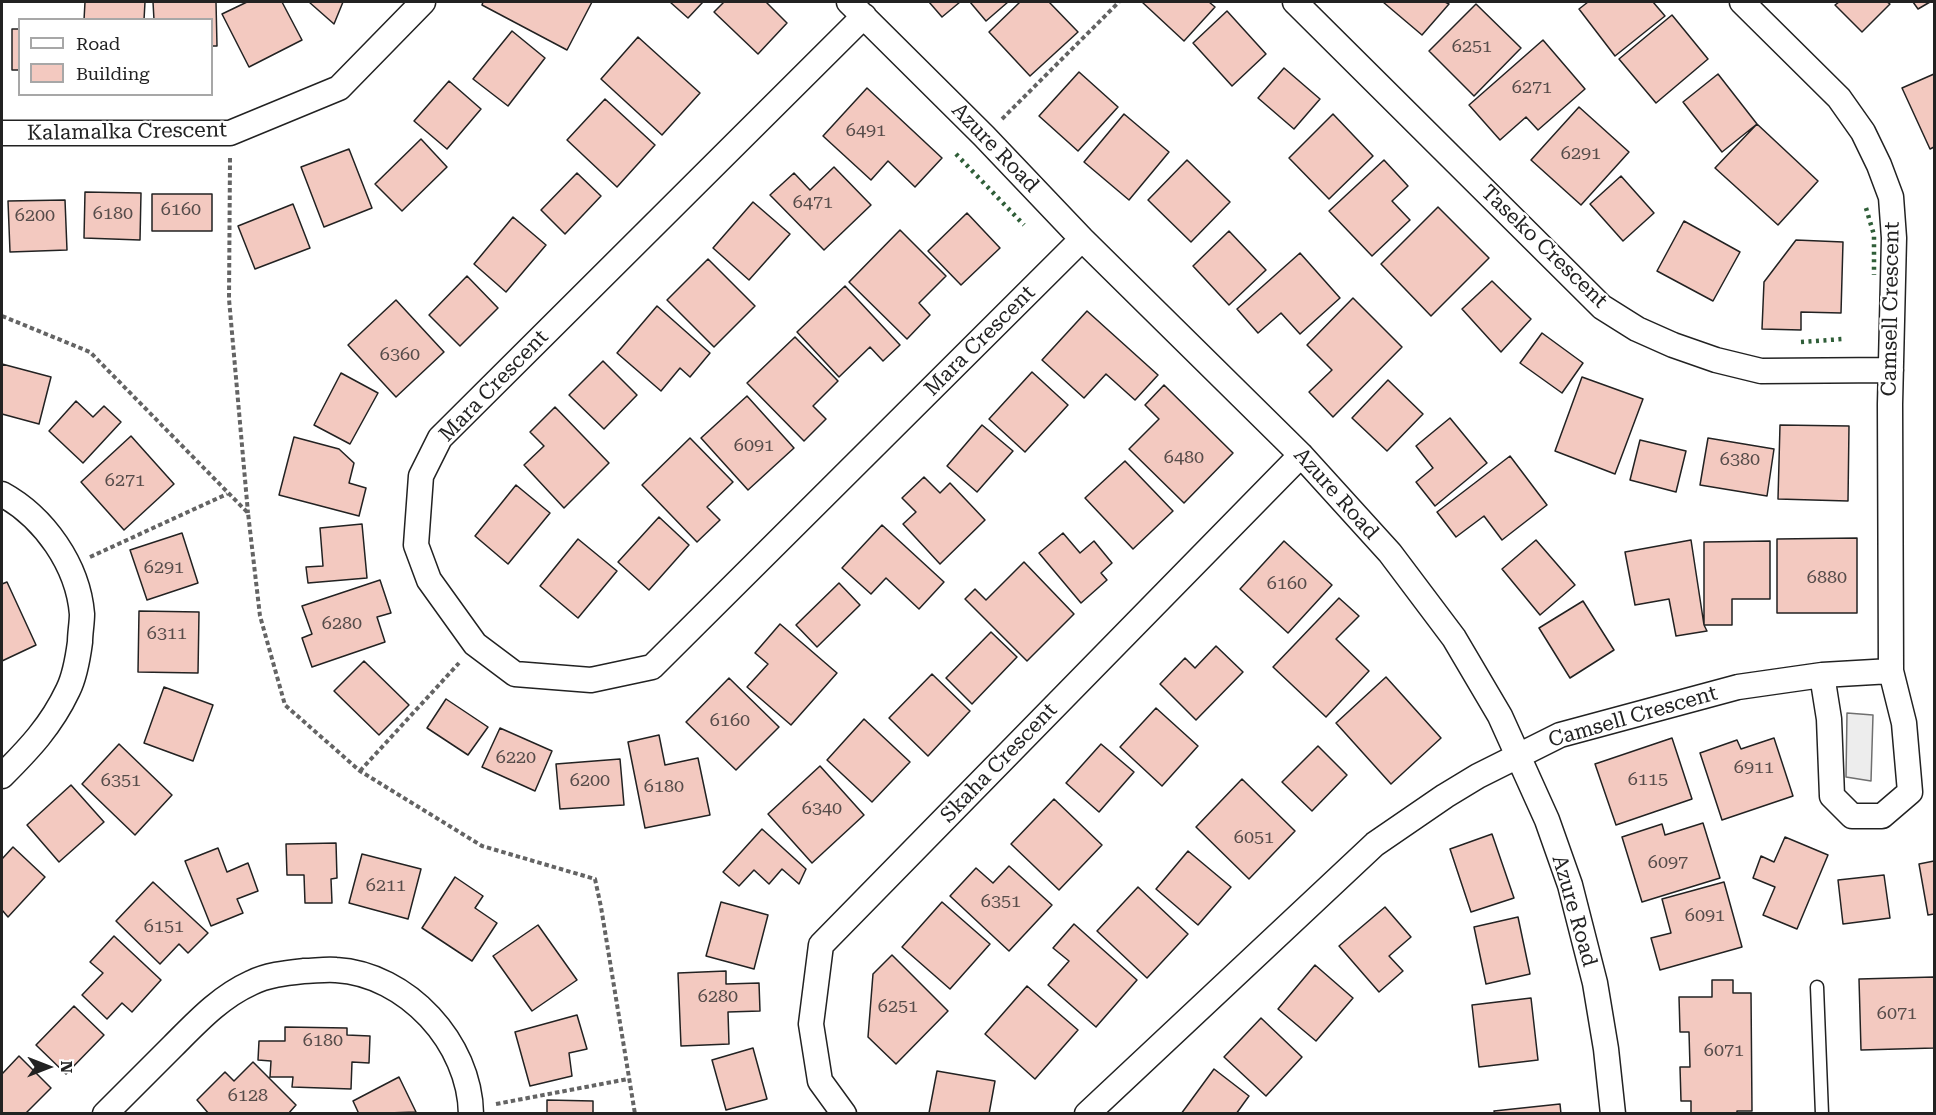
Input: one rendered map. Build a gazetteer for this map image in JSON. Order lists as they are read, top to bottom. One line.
{"streets":{"street":["Kalamalka Crescent","Azure Road","Taseko Crescent","Camsell Crescent","Mara Crescent","Skaha Crescent"]},"crossings":[["Azure Road","Camsell Crescent"],["Azure Road","Mara Crescent"],["Azure Road","Skaha Crescent"],["Taseko Crescent","Camsell Crescent"]],"house_numbers":["6251","6271","6491","6291","6471","6160","6180","6200","6360","6091","6480","6380","6271","6291","6880","6160","6280","6311","6160","6220","6911","6115","6351","6200","6180","6340","6051","6097","6211","6351","6091","6151","6280","6251","6071","6180","6071","6128"],"legend":["Road","Building"],"north":"right"}
